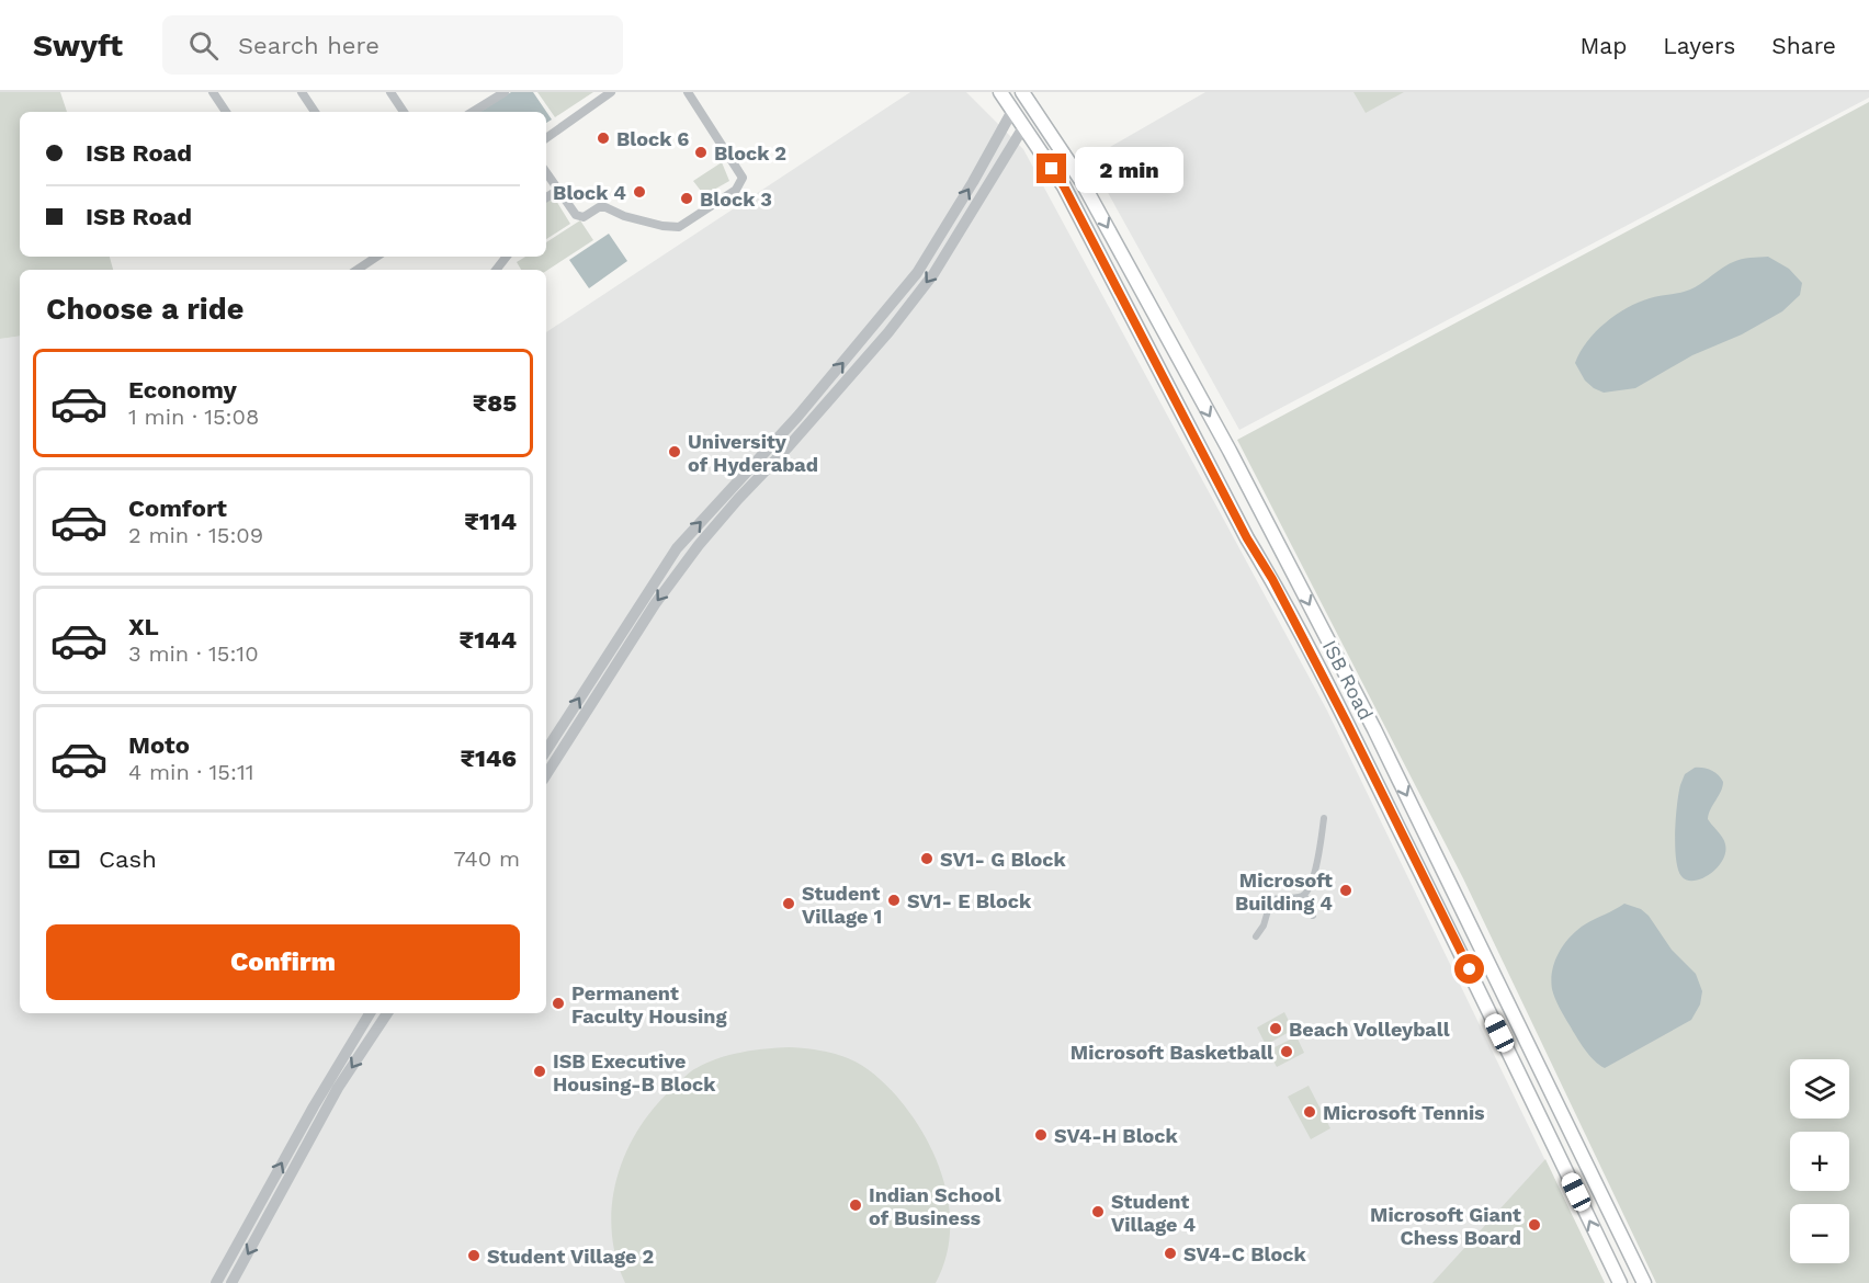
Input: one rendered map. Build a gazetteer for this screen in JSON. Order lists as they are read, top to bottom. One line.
{"streets":{"main road":["ISB Road"]},"places":["Block 6","Block 2","Block 4","Block 3","University of Hyderabad","SV1- G Block","Microsoft Building 4","SV1- E Block","Student Village 1","Permanent Faculty Housing","Beach Volleyball","Microsoft Basketball","ISB Executive Housing-B Block","Microsoft Tennis","SV4-H Block","Indian School of Business","Student Village 4","Microsoft Giant Chess Board","SV4-C Block","Student Village 2"],"page":{"header":"Swyft","search":"Search here","nav":["Map","Layers","Share"],"banner":["ISB Road","ISB Road"],"bubble":"2 min","heading":"Choose a ride","list":[{"name":"Economy","note":"1 min · 15:08","value":"₹85"},{"name":"Comfort","note":"2 min · 15:09","value":"₹114"},{"name":"XL","note":"3 min · 15:10","value":"₹144"},{"name":"Moto","note":"4 min · 15:11","value":"₹146"}],"pay":["Cash","740 m"],"buttons":"Confirm","map_buttons":["+","−"]}}
